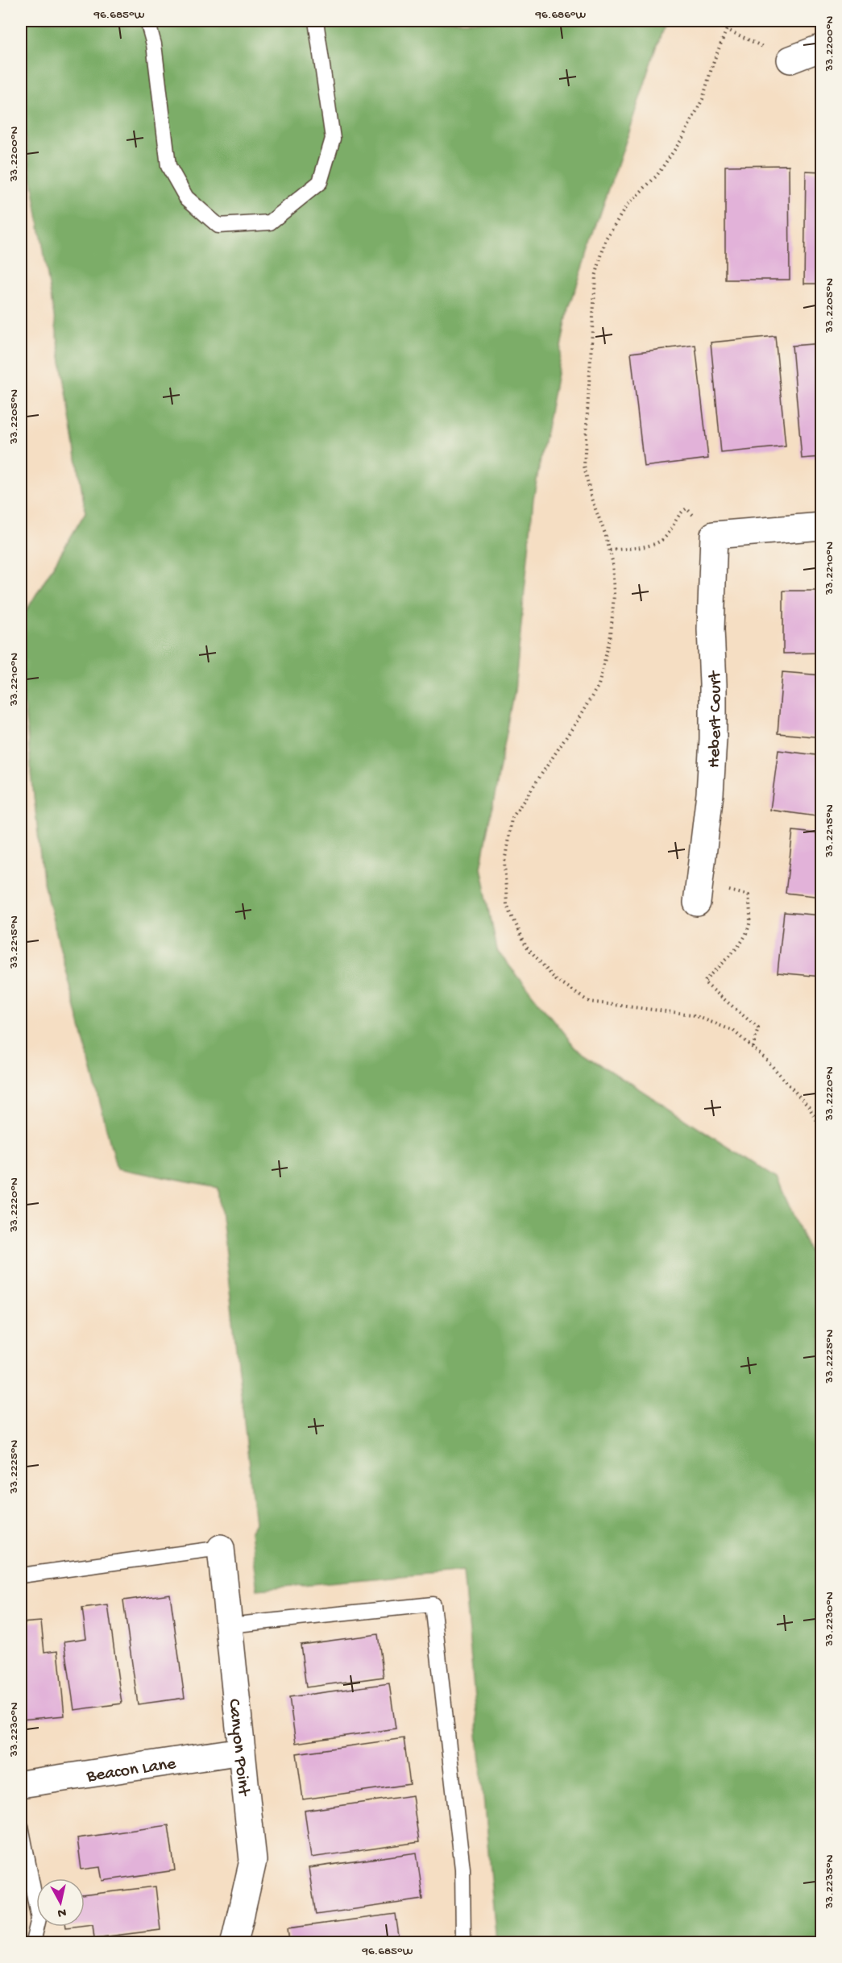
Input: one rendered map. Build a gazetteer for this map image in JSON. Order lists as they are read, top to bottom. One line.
{"streets":{"street":["Hebert Court","Canyon Point","Beacon Lane"]},"crossings":[["Canyon Point","Beacon Lane"]],"north":"bottom","coordinates":["96.685°W","96.686°W","33.2200°N","33.2205°N","33.2210°N","33.2215°N","33.2220°N","33.2225°N","33.2230°N","33.2235°N"]}
